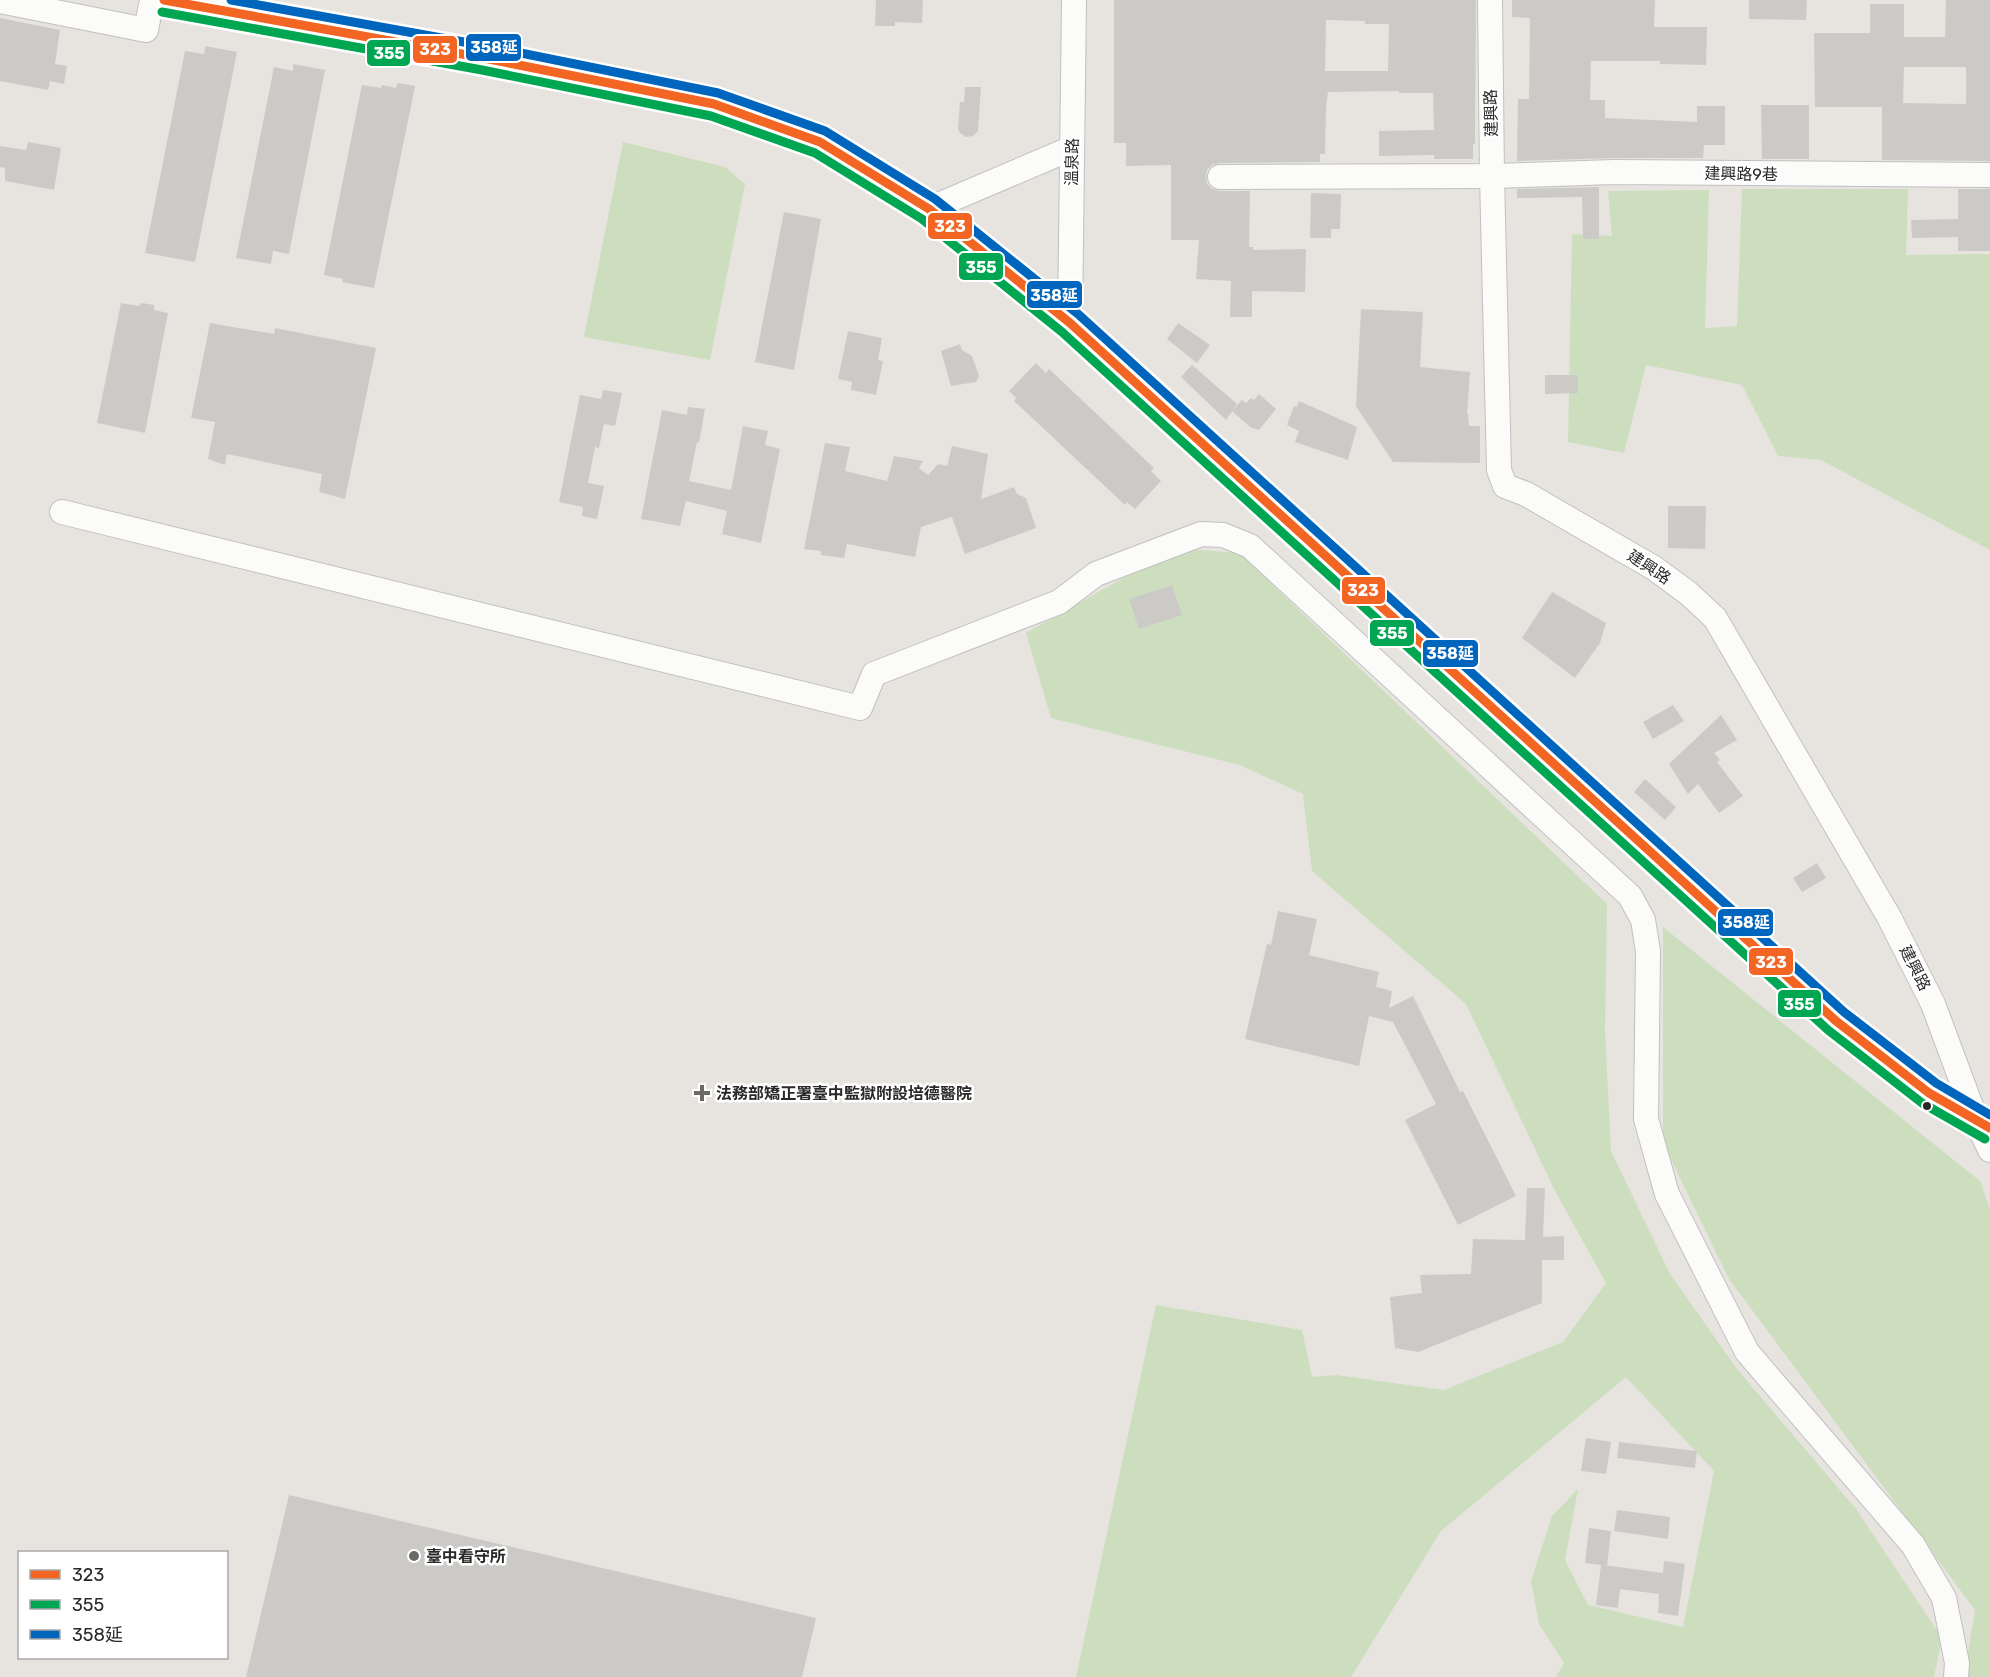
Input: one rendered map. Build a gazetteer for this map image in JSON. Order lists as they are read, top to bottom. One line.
{"streets":{"street":["建興路","溫泉路","建興路9巷"]},"crossings":[["建興路","建興路9巷"]],"places":{"health":["法務部矯正署臺中監獄附設培德醫院"],"other":["臺中看守所"]},"lines":["transit line 323","transit line 358延","transit line 355"],"legend":["323","355","358延"]}
